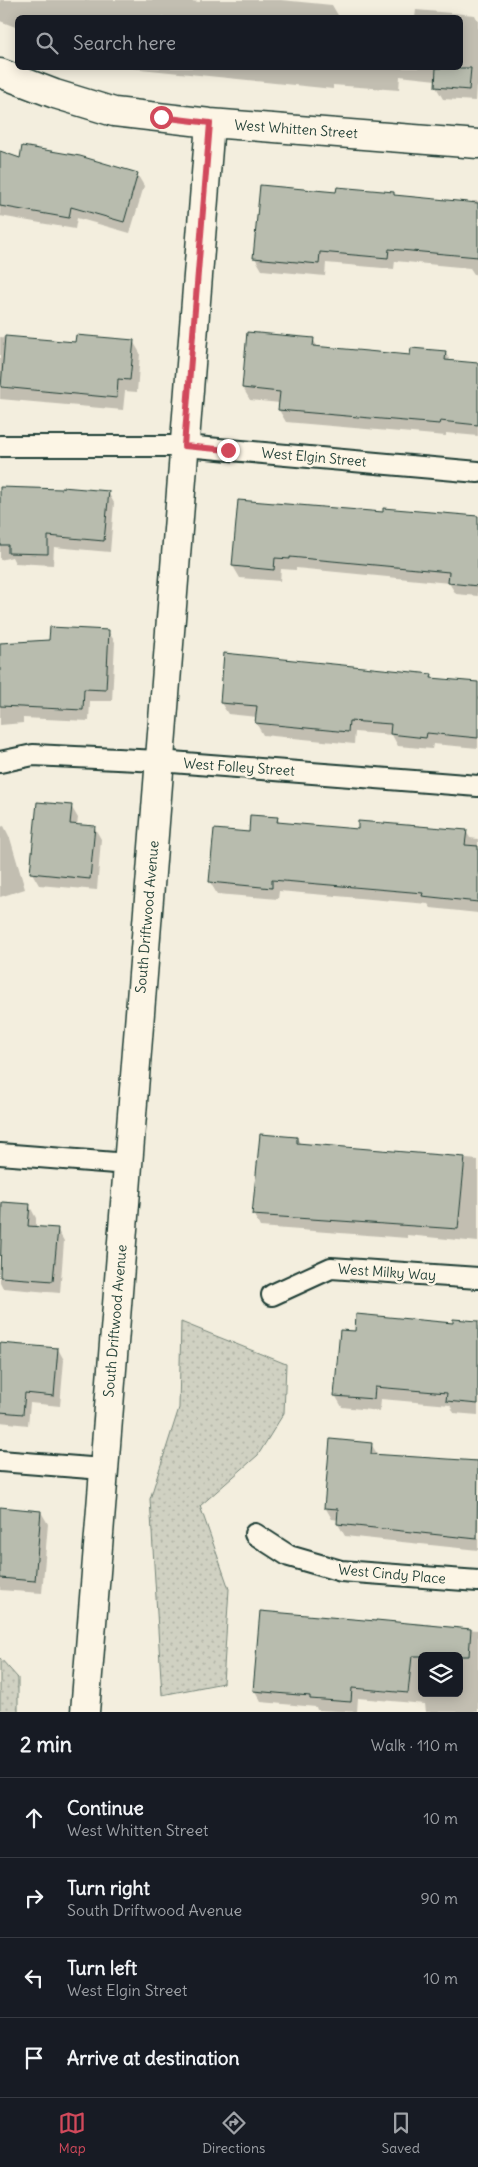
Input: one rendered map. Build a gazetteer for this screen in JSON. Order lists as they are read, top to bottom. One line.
{"streets":{"street":["West Whitten Street","West Elgin Street","West Folley Street","South Driftwood Avenue","West Milky Way","West Cindy Place"]},"crossings":[["West Whitten Street","South Driftwood Avenue"],["West Elgin Street","South Driftwood Avenue"],["West Folley Street","South Driftwood Avenue"]],"page":{"search":"Search here","heading":["2 min","Walk · 110 m"],"list":[["Continue","West Whitten Street","10 m"],["Turn right","South Driftwood Avenue","90 m"],["Turn left","West Elgin Street","10 m"],"Arrive at destination"],"nav":["Map","Directions","Saved"]}}
